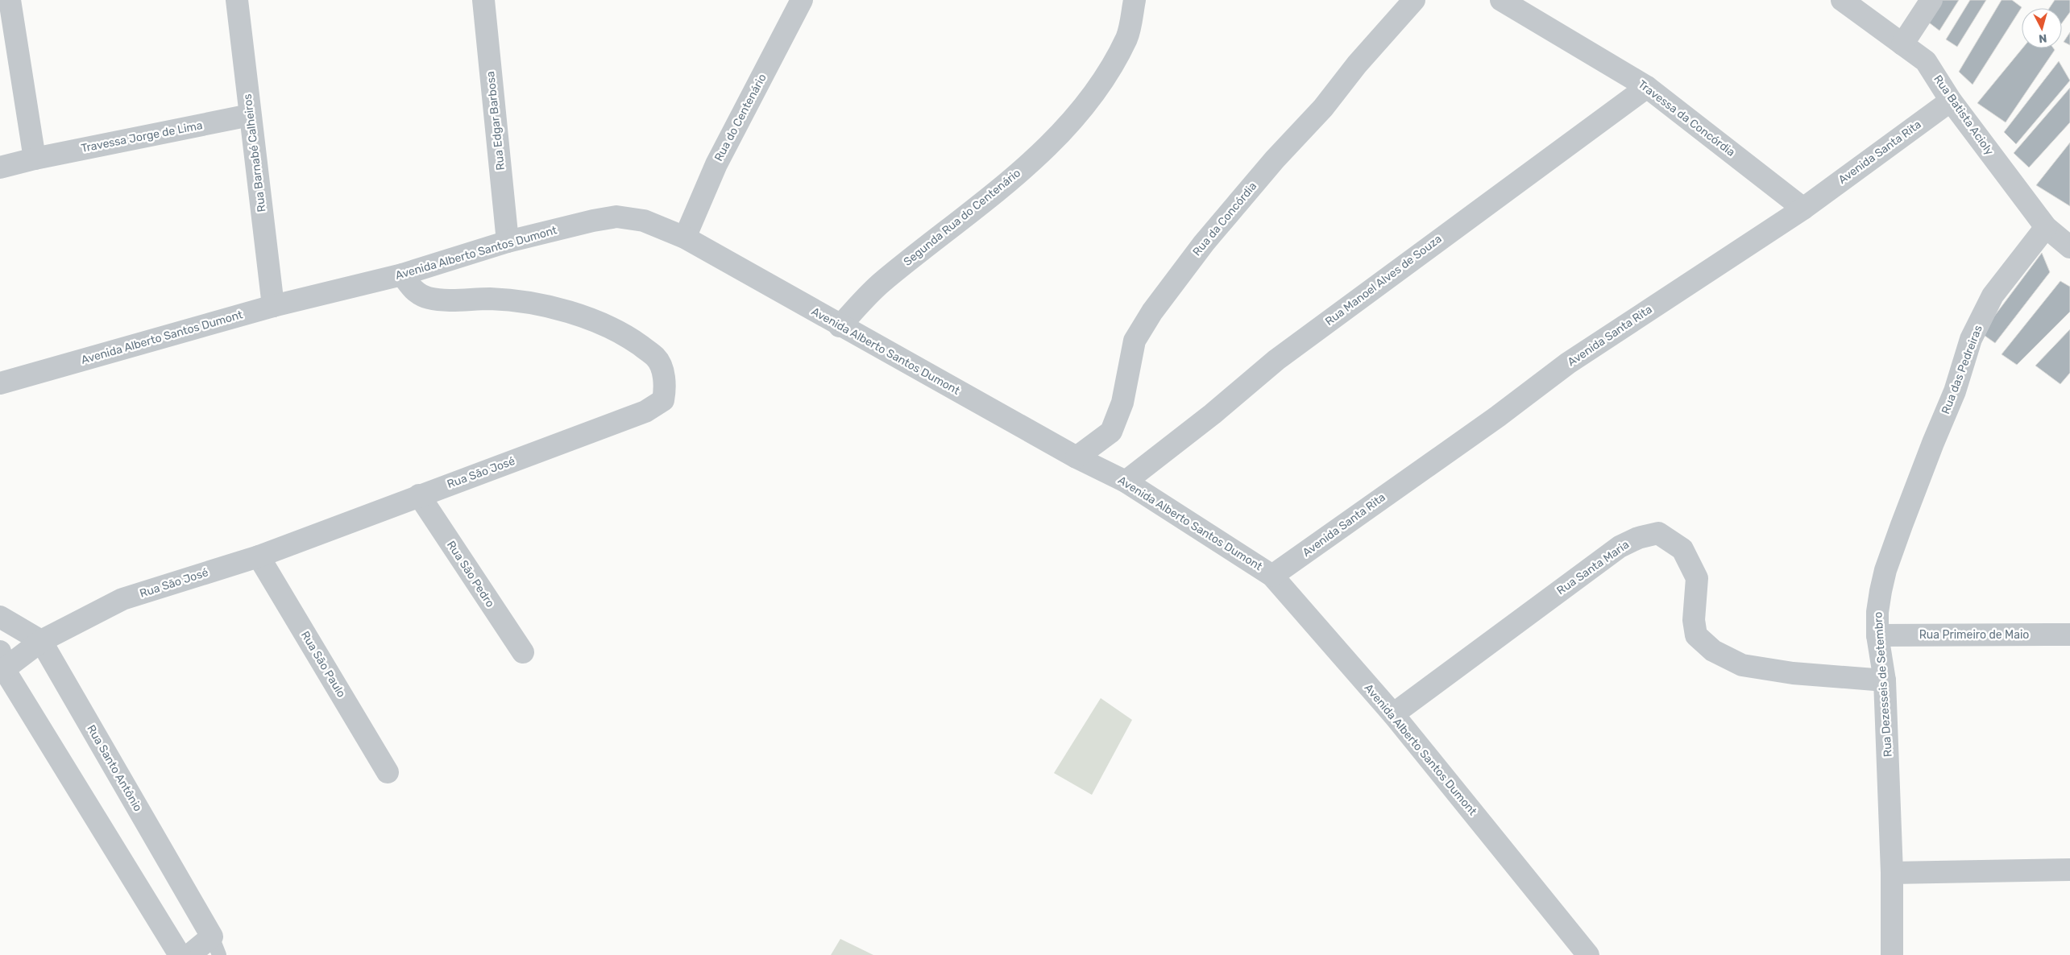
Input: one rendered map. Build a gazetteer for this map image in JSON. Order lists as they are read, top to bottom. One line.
{"streets":{"street":["Rua Batista Acioly","Rua do Centenário","Travessa da Concórdia","Rua Edgar Barbosa","Travessa Jorge de Lima","Avenida Santa Rita","Rua Barnabé Calheiros","Segunda Rua do Centenário","Rua da Concórdia","Avenida Alberto Santos Dumont","Rua Manoel Alves de Souza","Rua das Pedreiras","Rua São José","Rua Santa Maria","Rua São Pedro","Rua Primeiro de Maio","Rua São Paulo","Rua Dezesseis de Setembro","Rua Santo Antônio"]},"crossings":[["Rua Batista Acioly","Avenida Santa Rita"],["Rua Batista Acioly","Rua das Pedreiras"],["Rua do Centenário","Avenida Alberto Santos Dumont"],["Travessa da Concórdia","Avenida Santa Rita"],["Travessa da Concórdia","Rua Manoel Alves de Souza"],["Rua Edgar Barbosa","Avenida Alberto Santos Dumont"],["Travessa Jorge de Lima","Rua Barnabé Calheiros"],["Avenida Santa Rita","Avenida Alberto Santos Dumont"],["Rua Barnabé Calheiros","Avenida Alberto Santos Dumont"],["Segunda Rua do Centenário","Avenida Alberto Santos Dumont"],["Rua da Concórdia","Avenida Alberto Santos Dumont"],["Avenida Alberto Santos Dumont","Rua Manoel Alves de Souza"],["Avenida Alberto Santos Dumont","Rua São José"],["Avenida Alberto Santos Dumont","Rua Santa Maria"],["Rua das Pedreiras","Rua Dezesseis de Setembro"],["Rua São José","Rua São Pedro"],["Rua São José","Rua São Paulo"],["Rua São José","Rua Santo Antônio"],["Rua Santa Maria","Rua Dezesseis de Setembro"],["Rua Primeiro de Maio","Rua Dezesseis de Setembro"]],"north":"bottom"}
